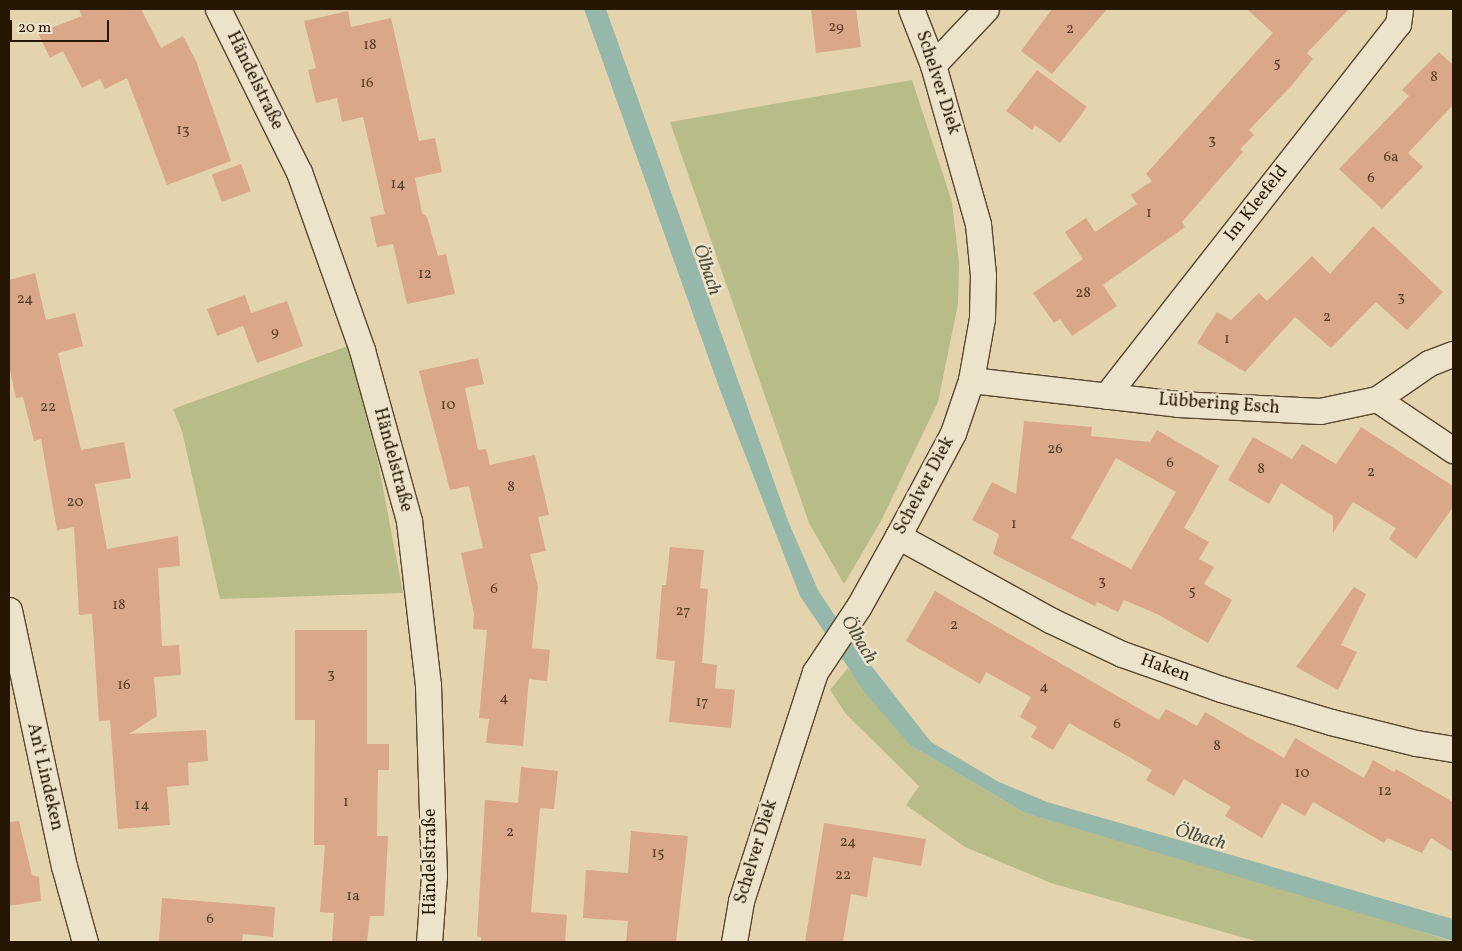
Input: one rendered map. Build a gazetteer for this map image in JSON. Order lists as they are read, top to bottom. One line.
{"streets":{"street":["Händelstraße","Schelver Diek","Im Kleefeld","Lübbering Esch","Haken","An't Lindeken"]},"crossings":[["Schelver Diek","Lübbering Esch"],["Schelver Diek","Haken"],["Im Kleefeld","Lübbering Esch"]],"water":["Ölbach"],"house_numbers":["29","2","18","5","8","16","13","3","6a","6","14","1","12","28","3","24","2","9","1","10","22","26","6","8","2","8","20","1","3","6","5","18","27","2","3","16","4","4","17","6","8","10","12","1","14","2","24","15","22","1a","6"],"scale_bar":"20 m"}
